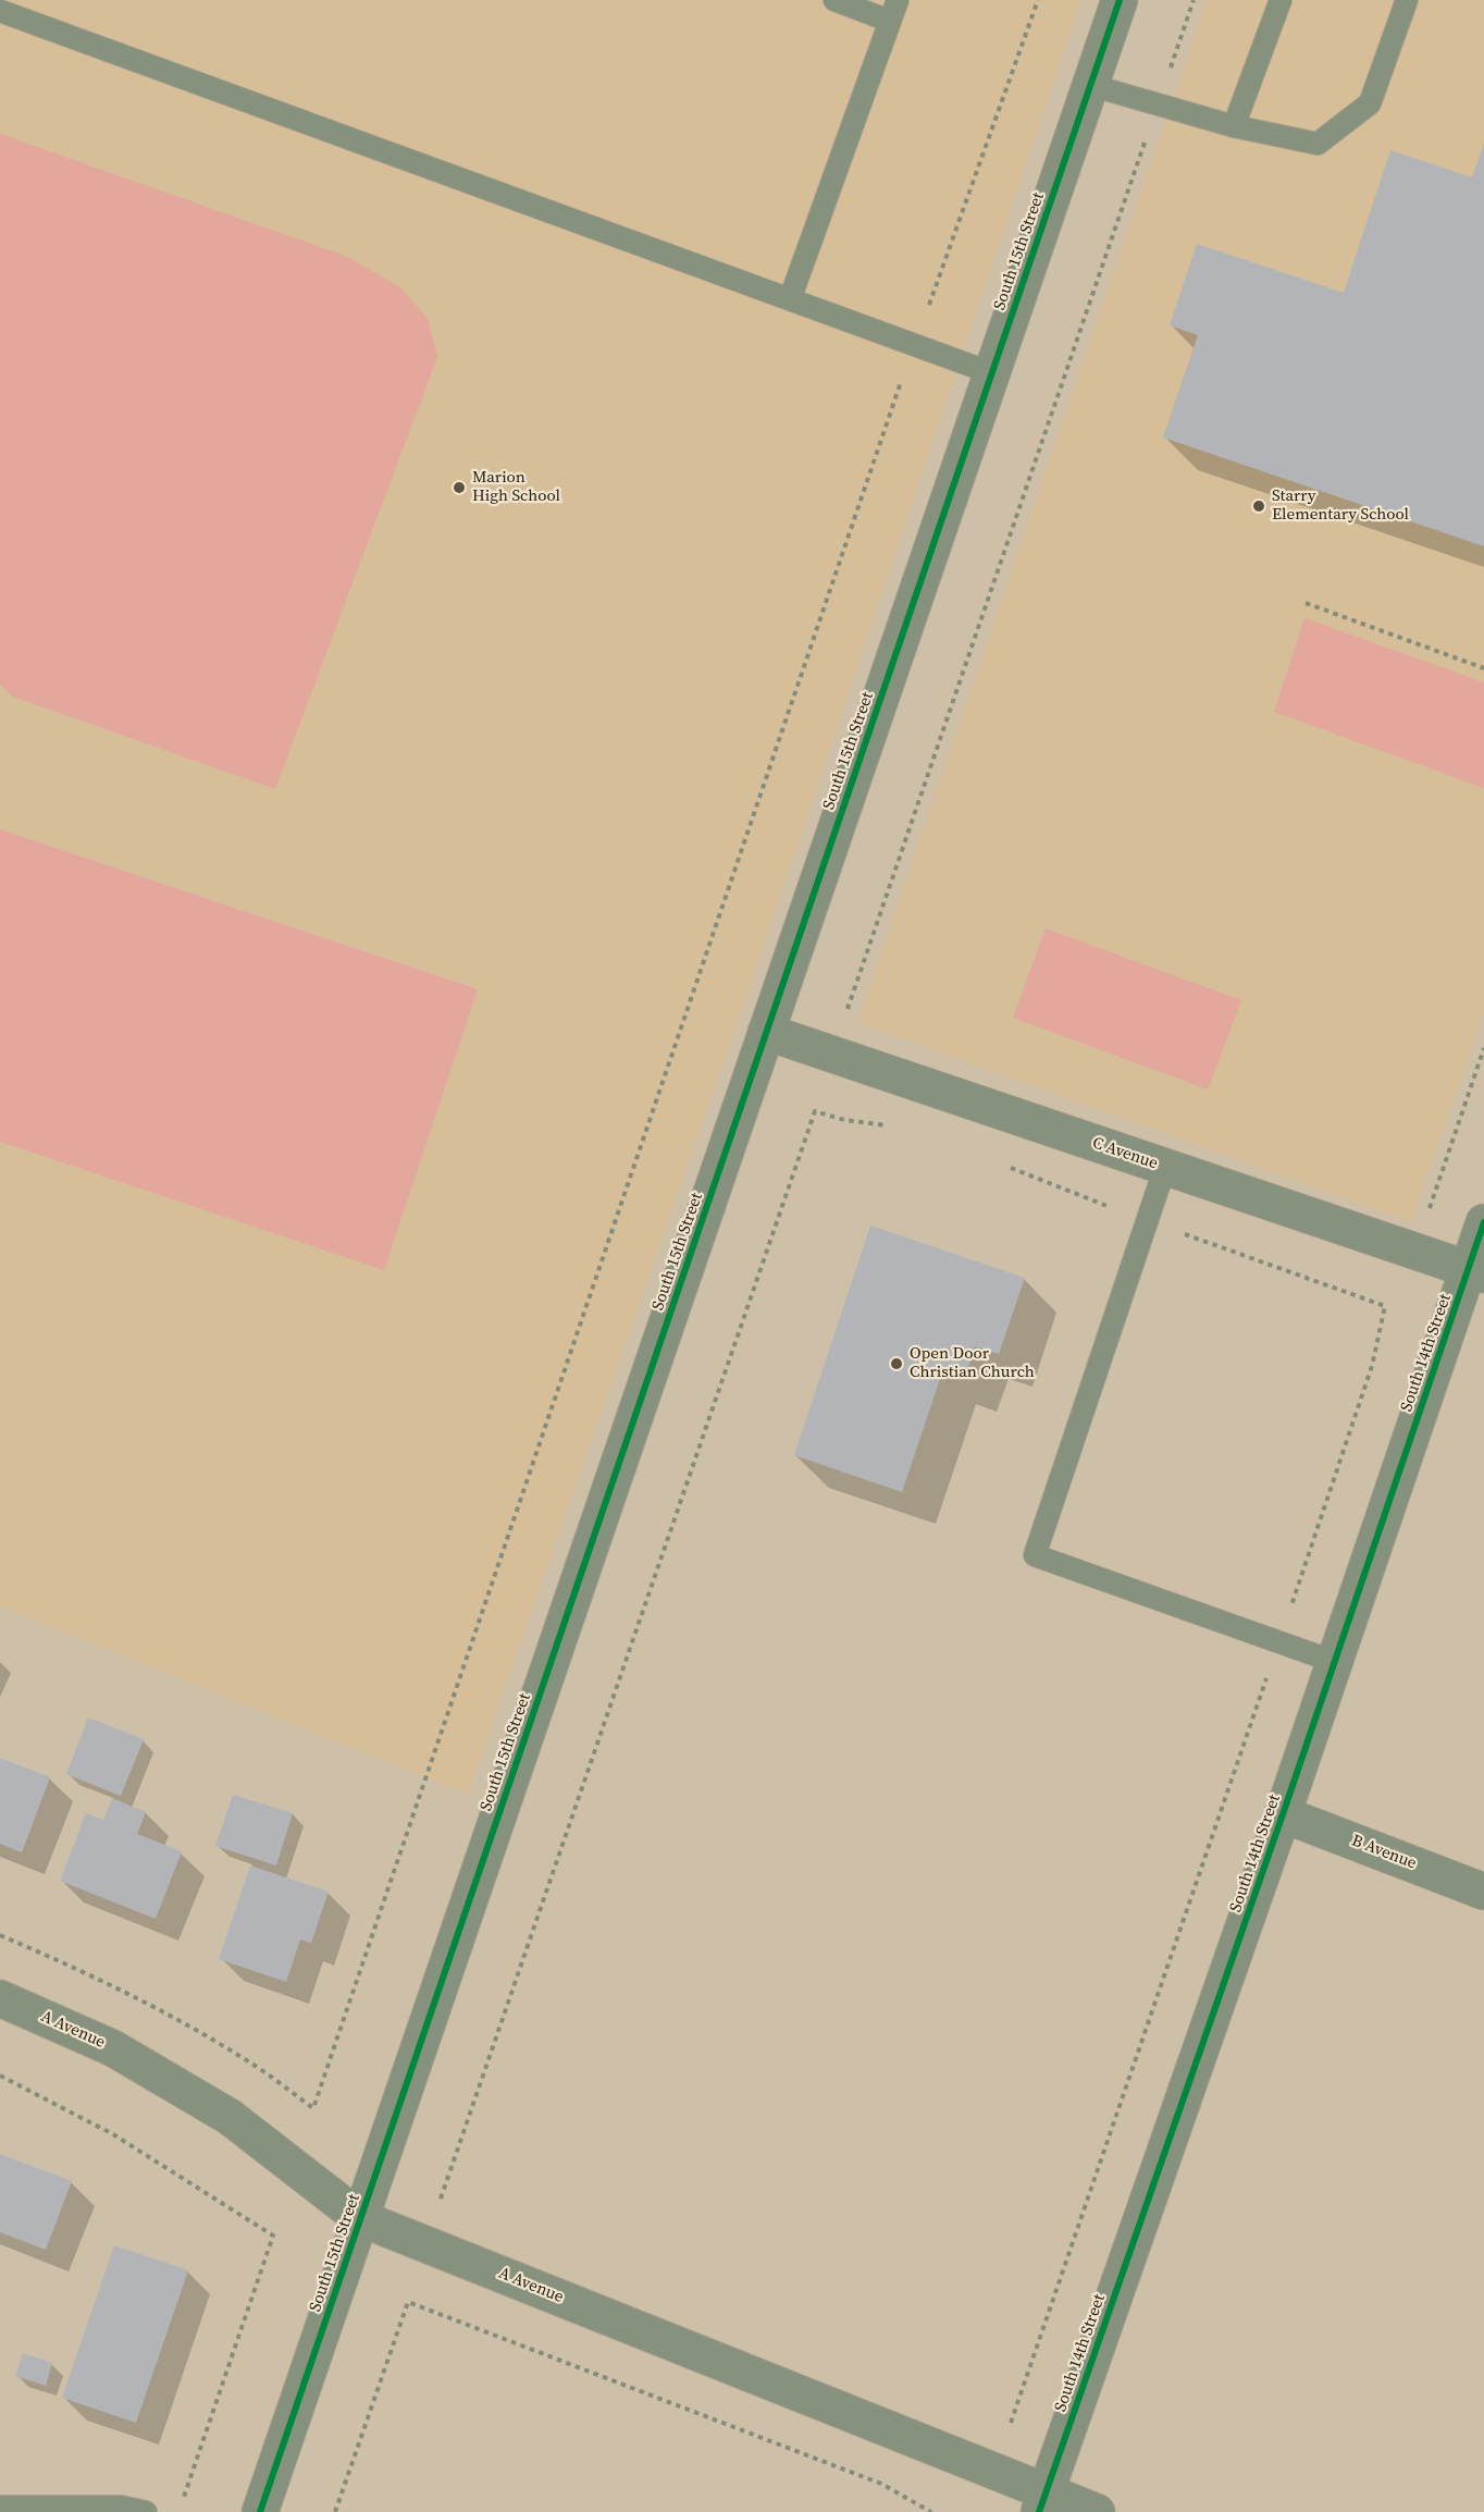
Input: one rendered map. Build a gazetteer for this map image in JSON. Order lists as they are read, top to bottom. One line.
{"streets":{"street":["South 15th Street","C Avenue","South 14th Street","B Avenue","A Avenue"]},"crossings":[["South 15th Street","C Avenue"],["South 15th Street","A Avenue"],["C Avenue","South 14th Street"],["South 14th Street","B Avenue"],["South 14th Street","A Avenue"]],"places":["Marion High School","Starry Elementary School","Open Door Christian Church"]}
